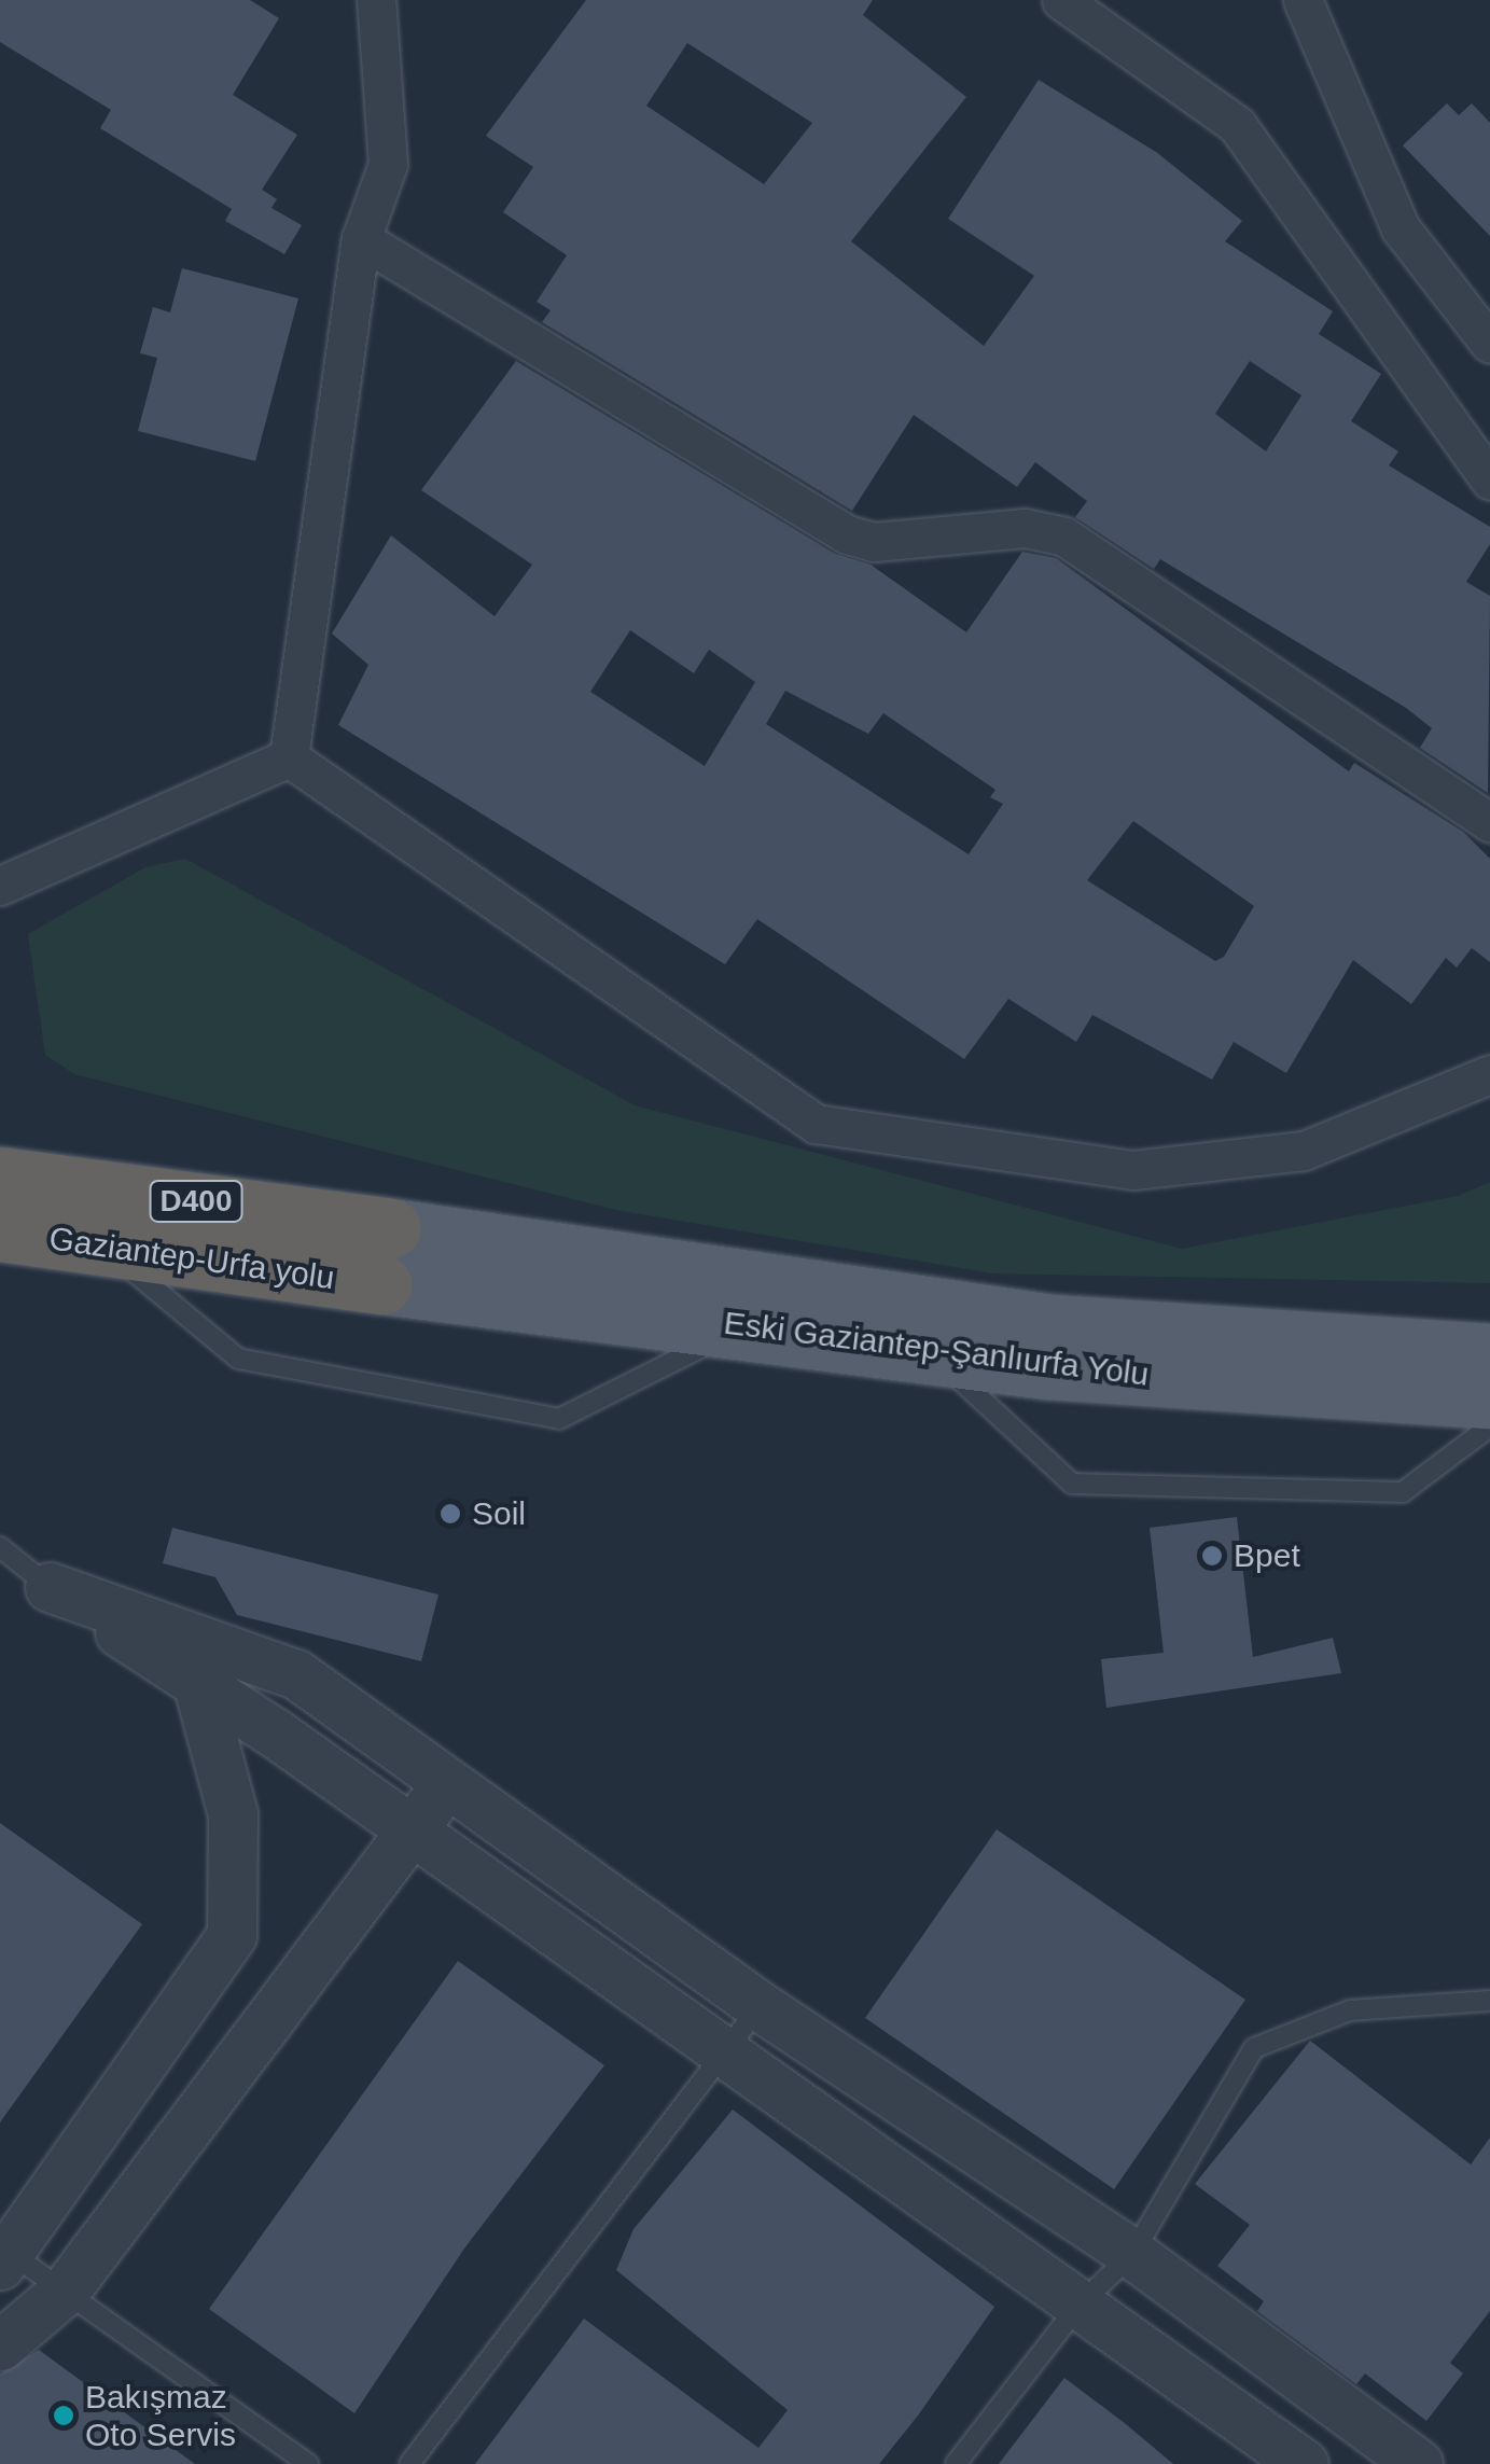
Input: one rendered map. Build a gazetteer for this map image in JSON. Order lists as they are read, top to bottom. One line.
{"streets":{"highway":["D400","Gaziantep-Urfa yolu"],"main road":["Eski Gaziantep-Şanlıurfa Yolu"]},"crossings":[["Gaziantep-Urfa yolu","Eski Gaziantep-Şanlıurfa Yolu"]],"places":["Soil","Bpet","Bakışmaz Oto Servis"]}
